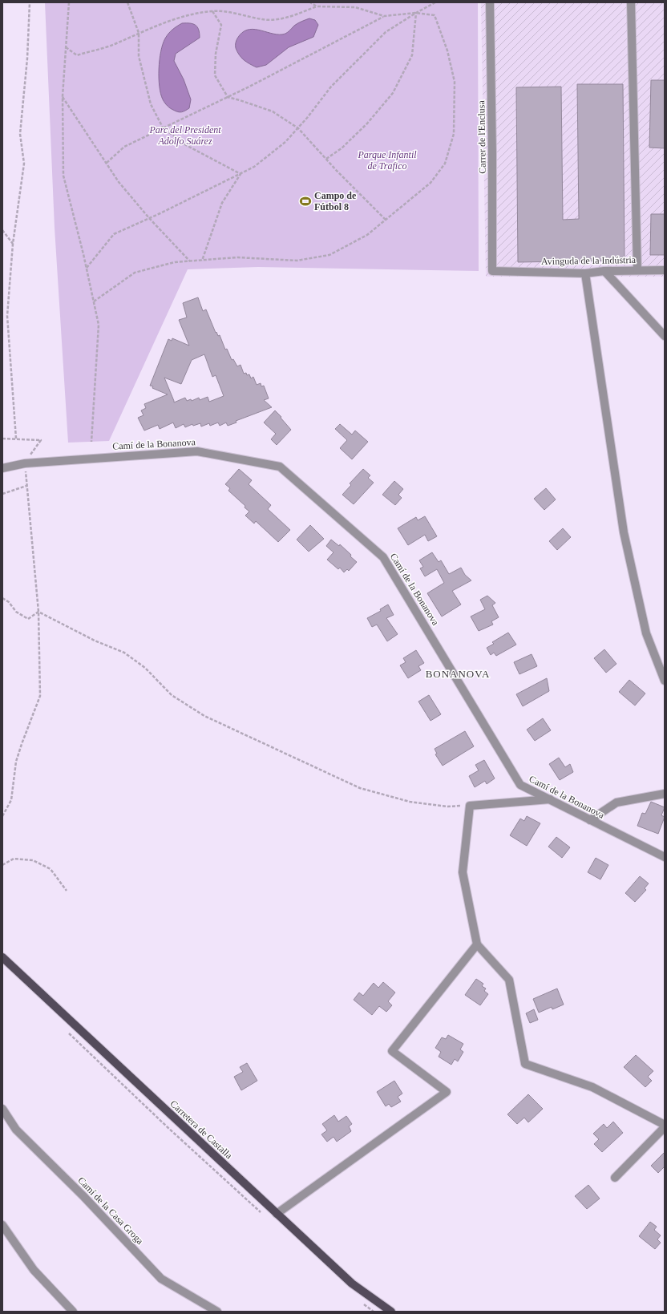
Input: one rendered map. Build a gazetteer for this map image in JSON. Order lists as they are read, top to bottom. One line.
{"streets":{"main road":["Carretera de Castalla"],"street":["Carrer de l'Enclusa","Avinguda de la Indústria","Camí de la Bonanova","Camí de la Casa Groga"]},"crossings":[["Carrer de l'Enclusa","Avinguda de la Indústria"]],"districts":["BONANOVA"],"parks":["Parc del President Adolfo Suárez","Parque Infantil de Trafico"],"places":{"sports":["Campo de Fútbol 8"]}}
